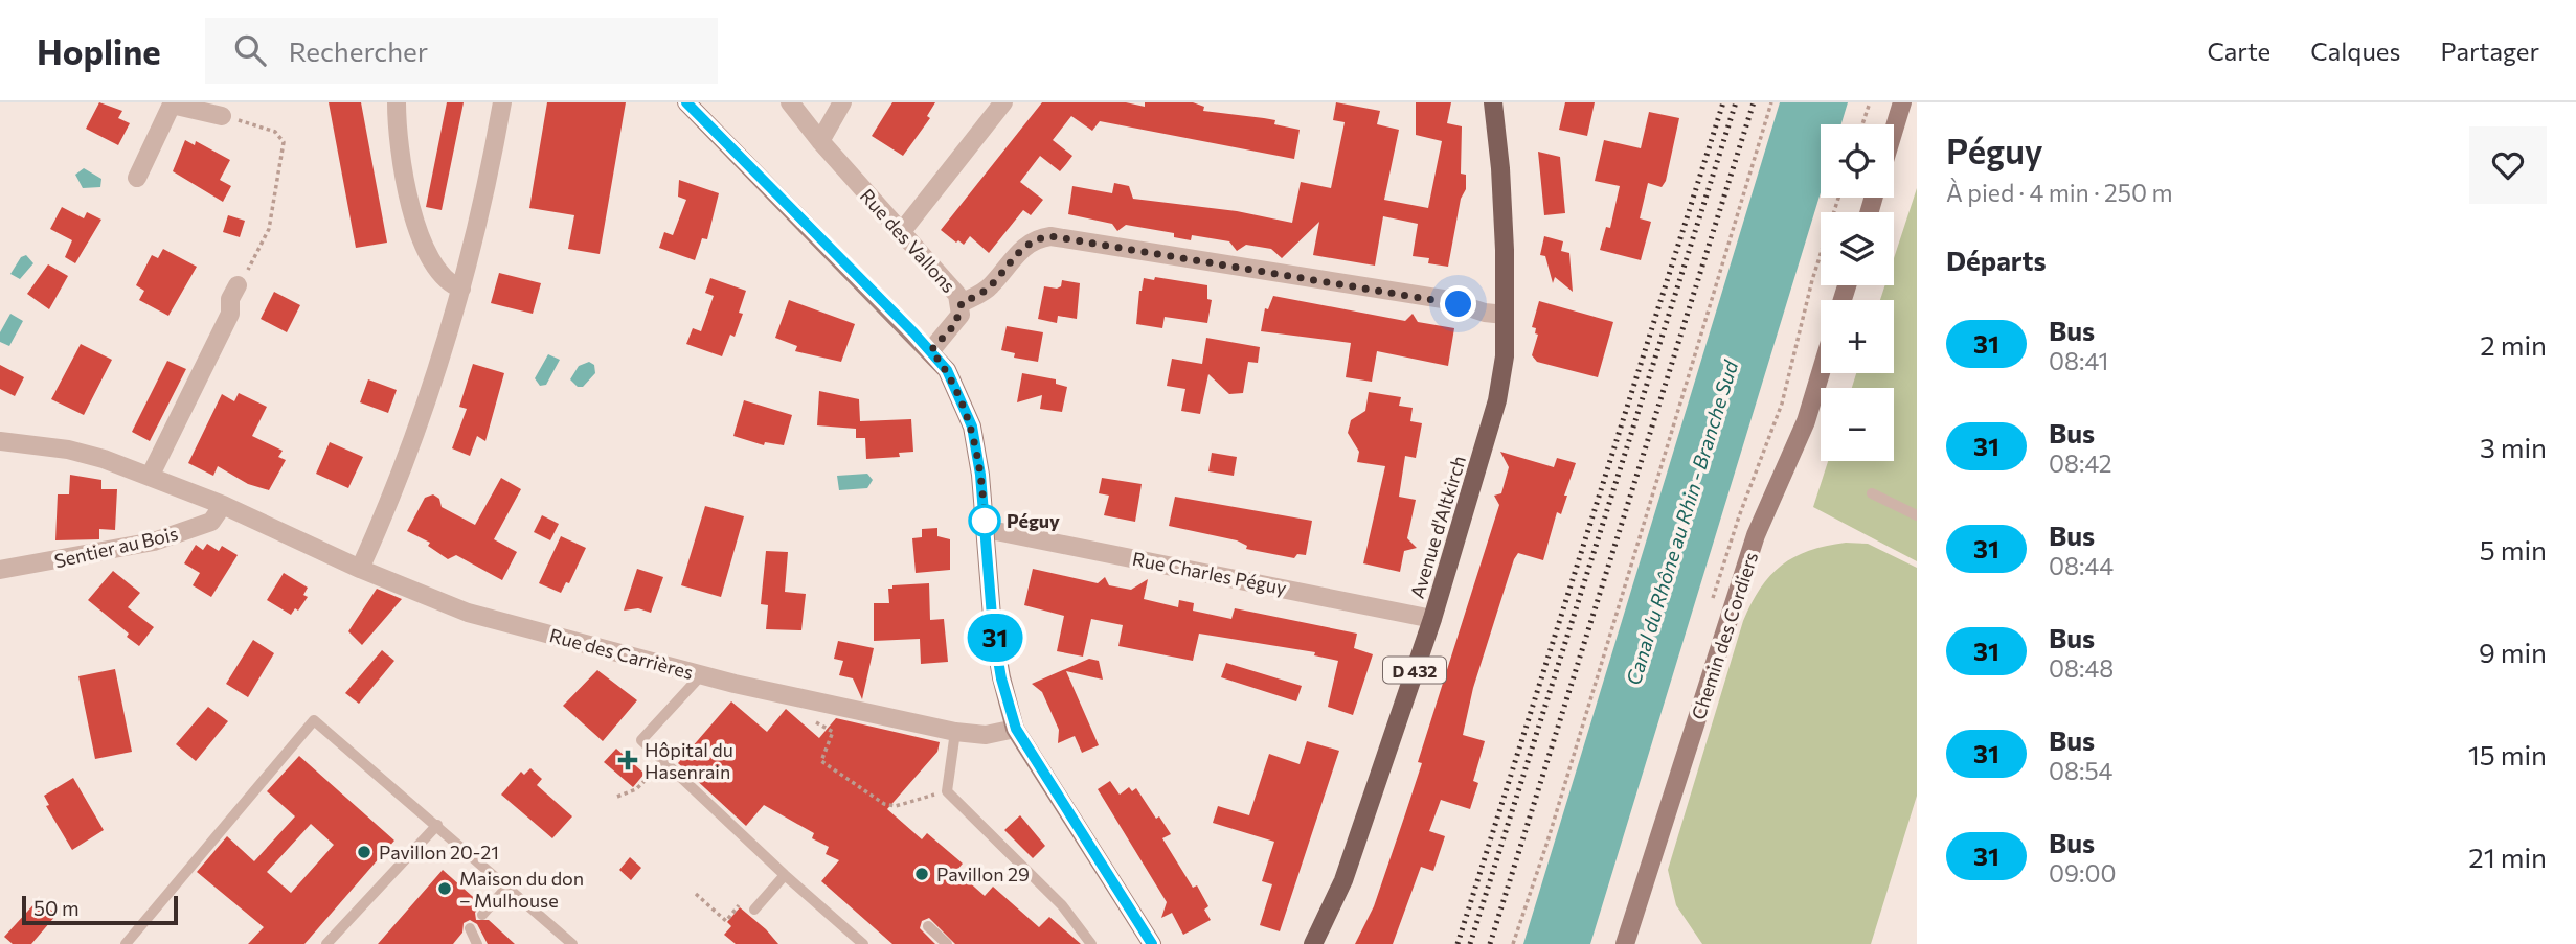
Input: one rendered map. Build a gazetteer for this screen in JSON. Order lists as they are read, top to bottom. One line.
{"streets":{"main road":["Avenue d'Altkirch","D 432"],"street":["Rue des Vallons","Sentier au Bois","Rue Charles Péguy","Chemin des Cordiers","Rue des Carrières"]},"crossings":[["Avenue d'Altkirch","Rue Charles Péguy"],["Sentier au Bois","Rue des Carrières"]],"water":["Canal du Rhône au Rhin - Branche Sud"],"places":{"other":["Péguy","Pavillon 20-21","Pavillon 29","Maison du don – Mulhouse"],"health":["Hôpital du Hasenrain"]},"lines":["bus line 31"],"scale_bar":"50 m","page":{"header":"Hopline","search":"Rechercher","nav":["Carte","Calques","Partager"],"on_map":"31","heading":[["Péguy","À pied · 4 min · 250 m"],"Départs"],"map_buttons":["+","−"],"list":[{"mark":"31","name":"Bus","note":"08:41","value":"2 min"},{"mark":"31","name":"Bus","note":"08:42","value":"3 min"},{"mark":"31","name":"Bus","note":"08:44","value":"5 min"},{"mark":"31","name":"Bus","note":"08:48","value":"9 min"},{"mark":"31","name":"Bus","note":"08:54","value":"15 min"},{"mark":"31","name":"Bus","note":"09:00","value":"21 min"}],"scale":"50 m"}}
